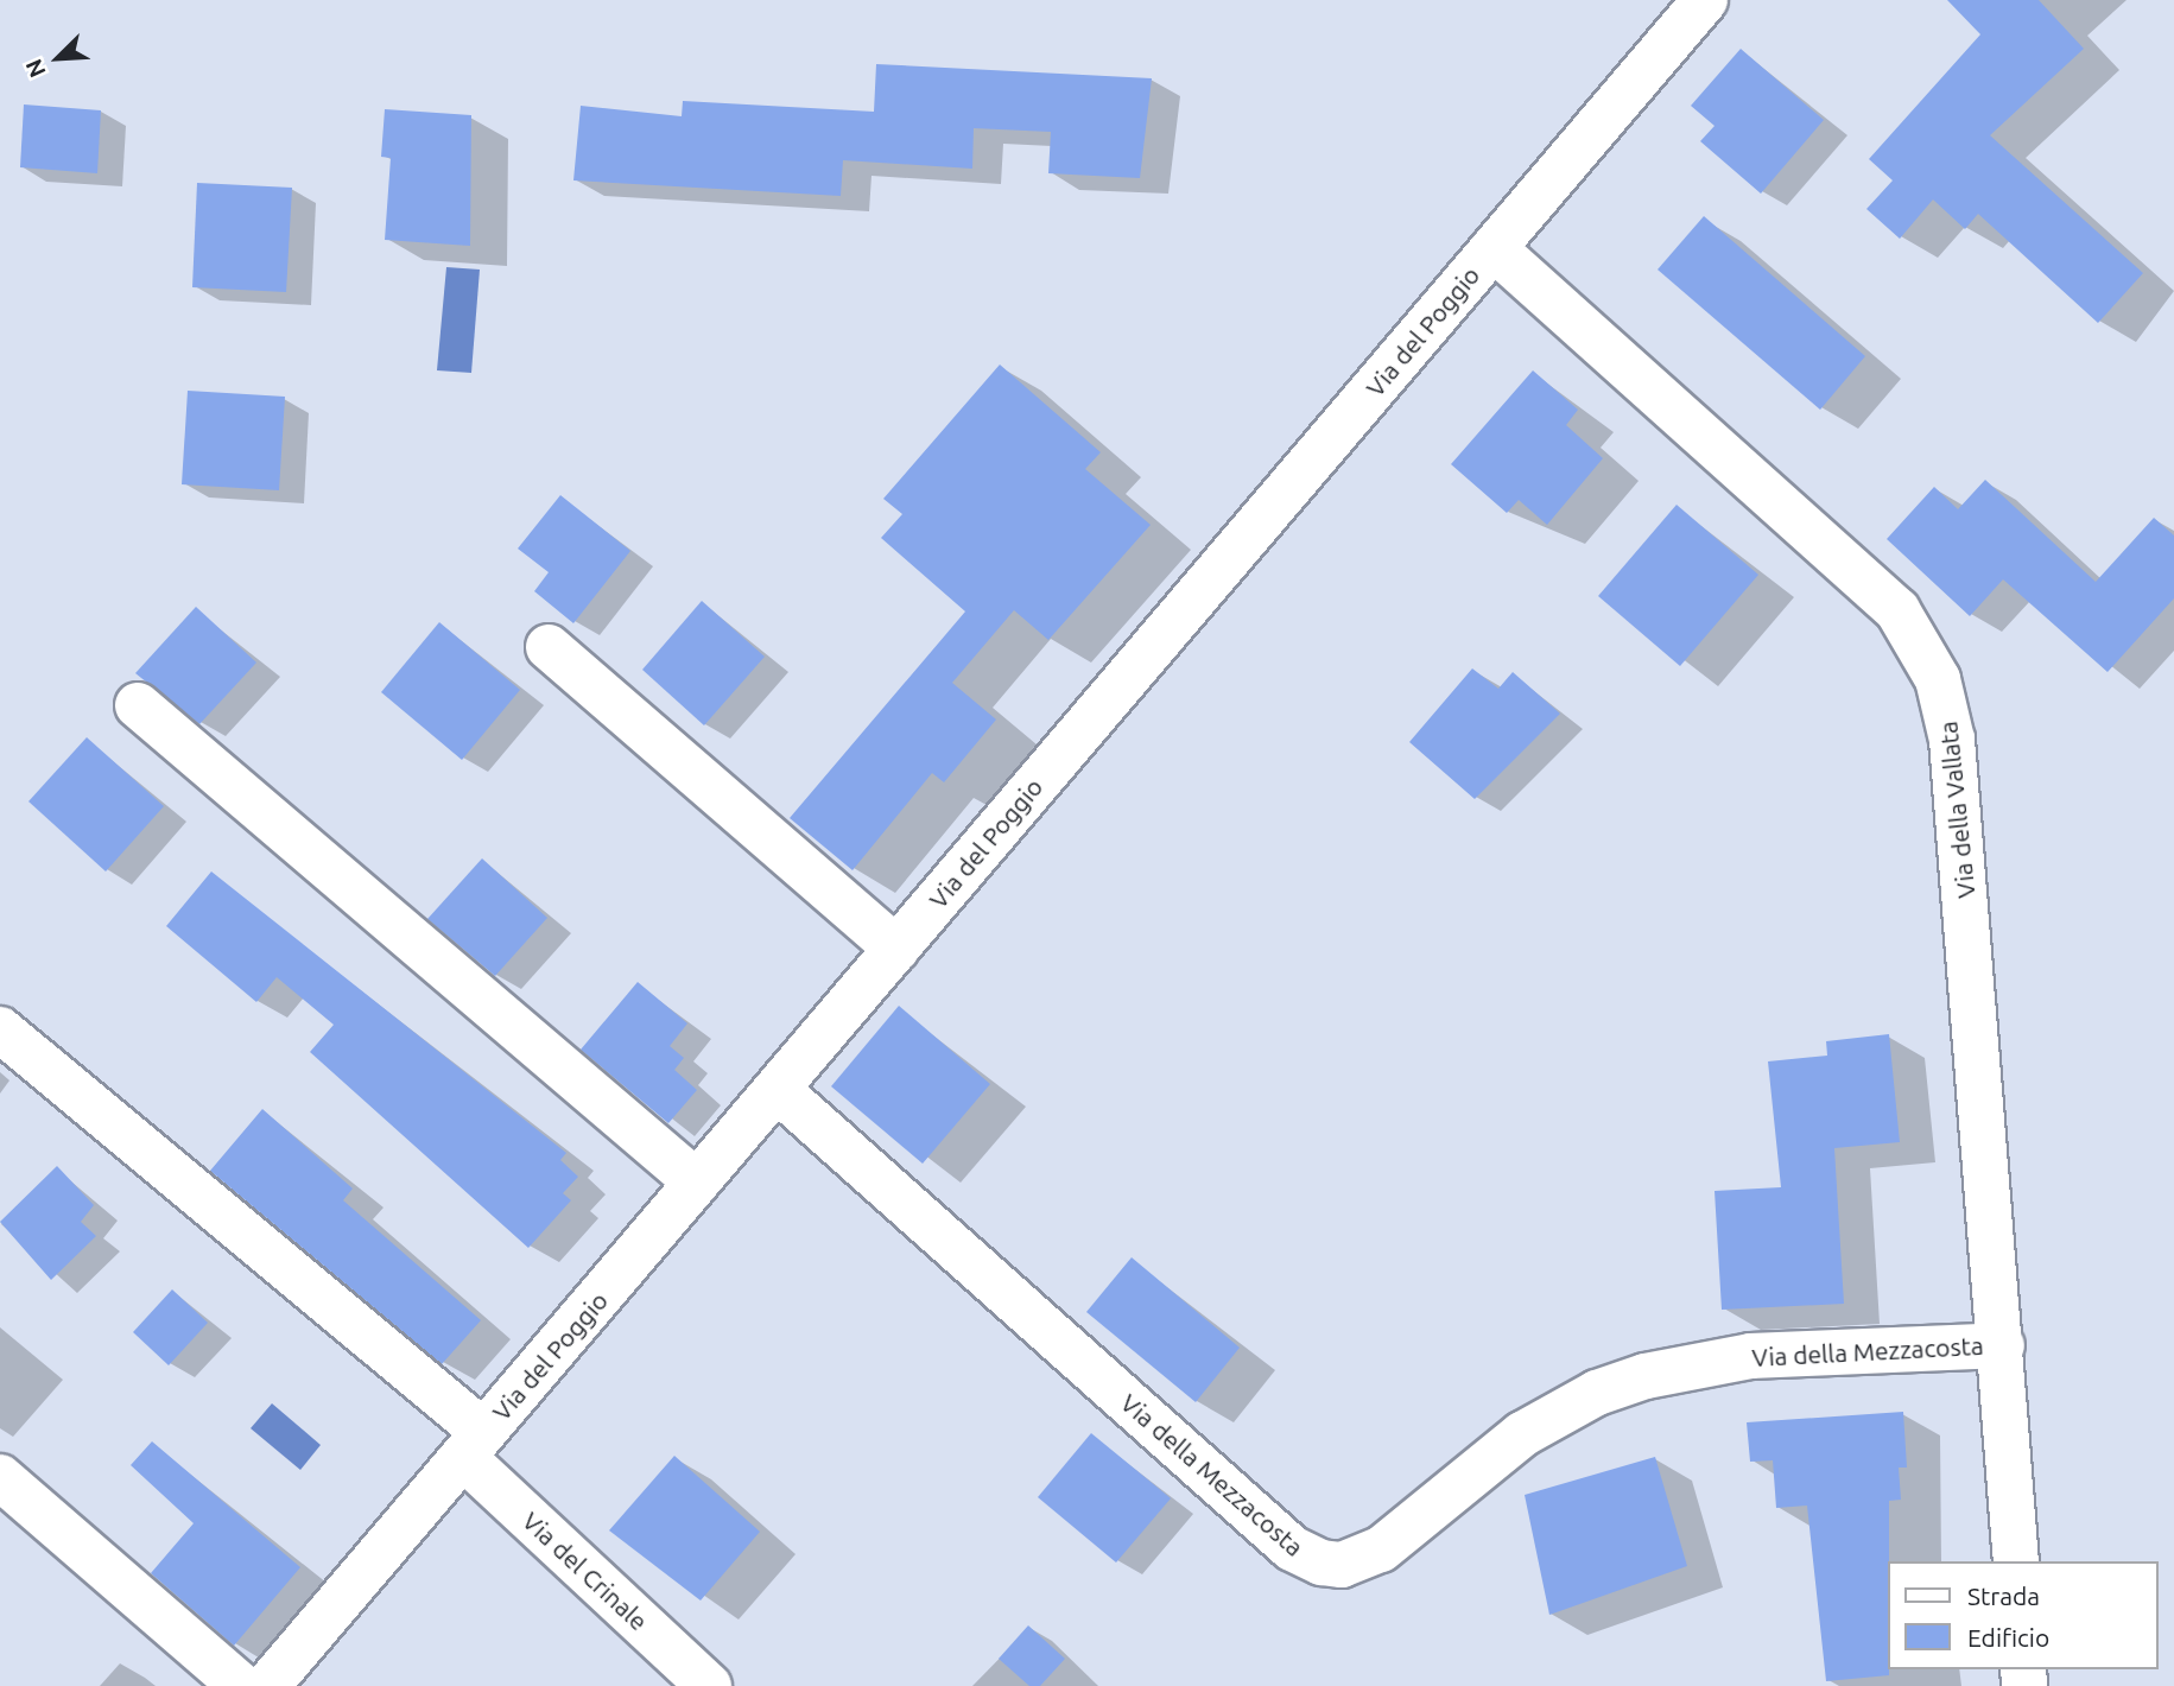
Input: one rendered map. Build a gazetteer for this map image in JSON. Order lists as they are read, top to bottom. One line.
{"streets":{"street":["Via del Poggio","Via della Vallata","Via della Mezzacosta","Via del Crinale"]},"crossings":[["Via del Poggio","Via della Vallata"],["Via del Poggio","Via della Mezzacosta"],["Via del Poggio","Via del Crinale"],["Via della Vallata","Via della Mezzacosta"]],"legend":["Strada","Edificio"],"north":"bottom left"}
